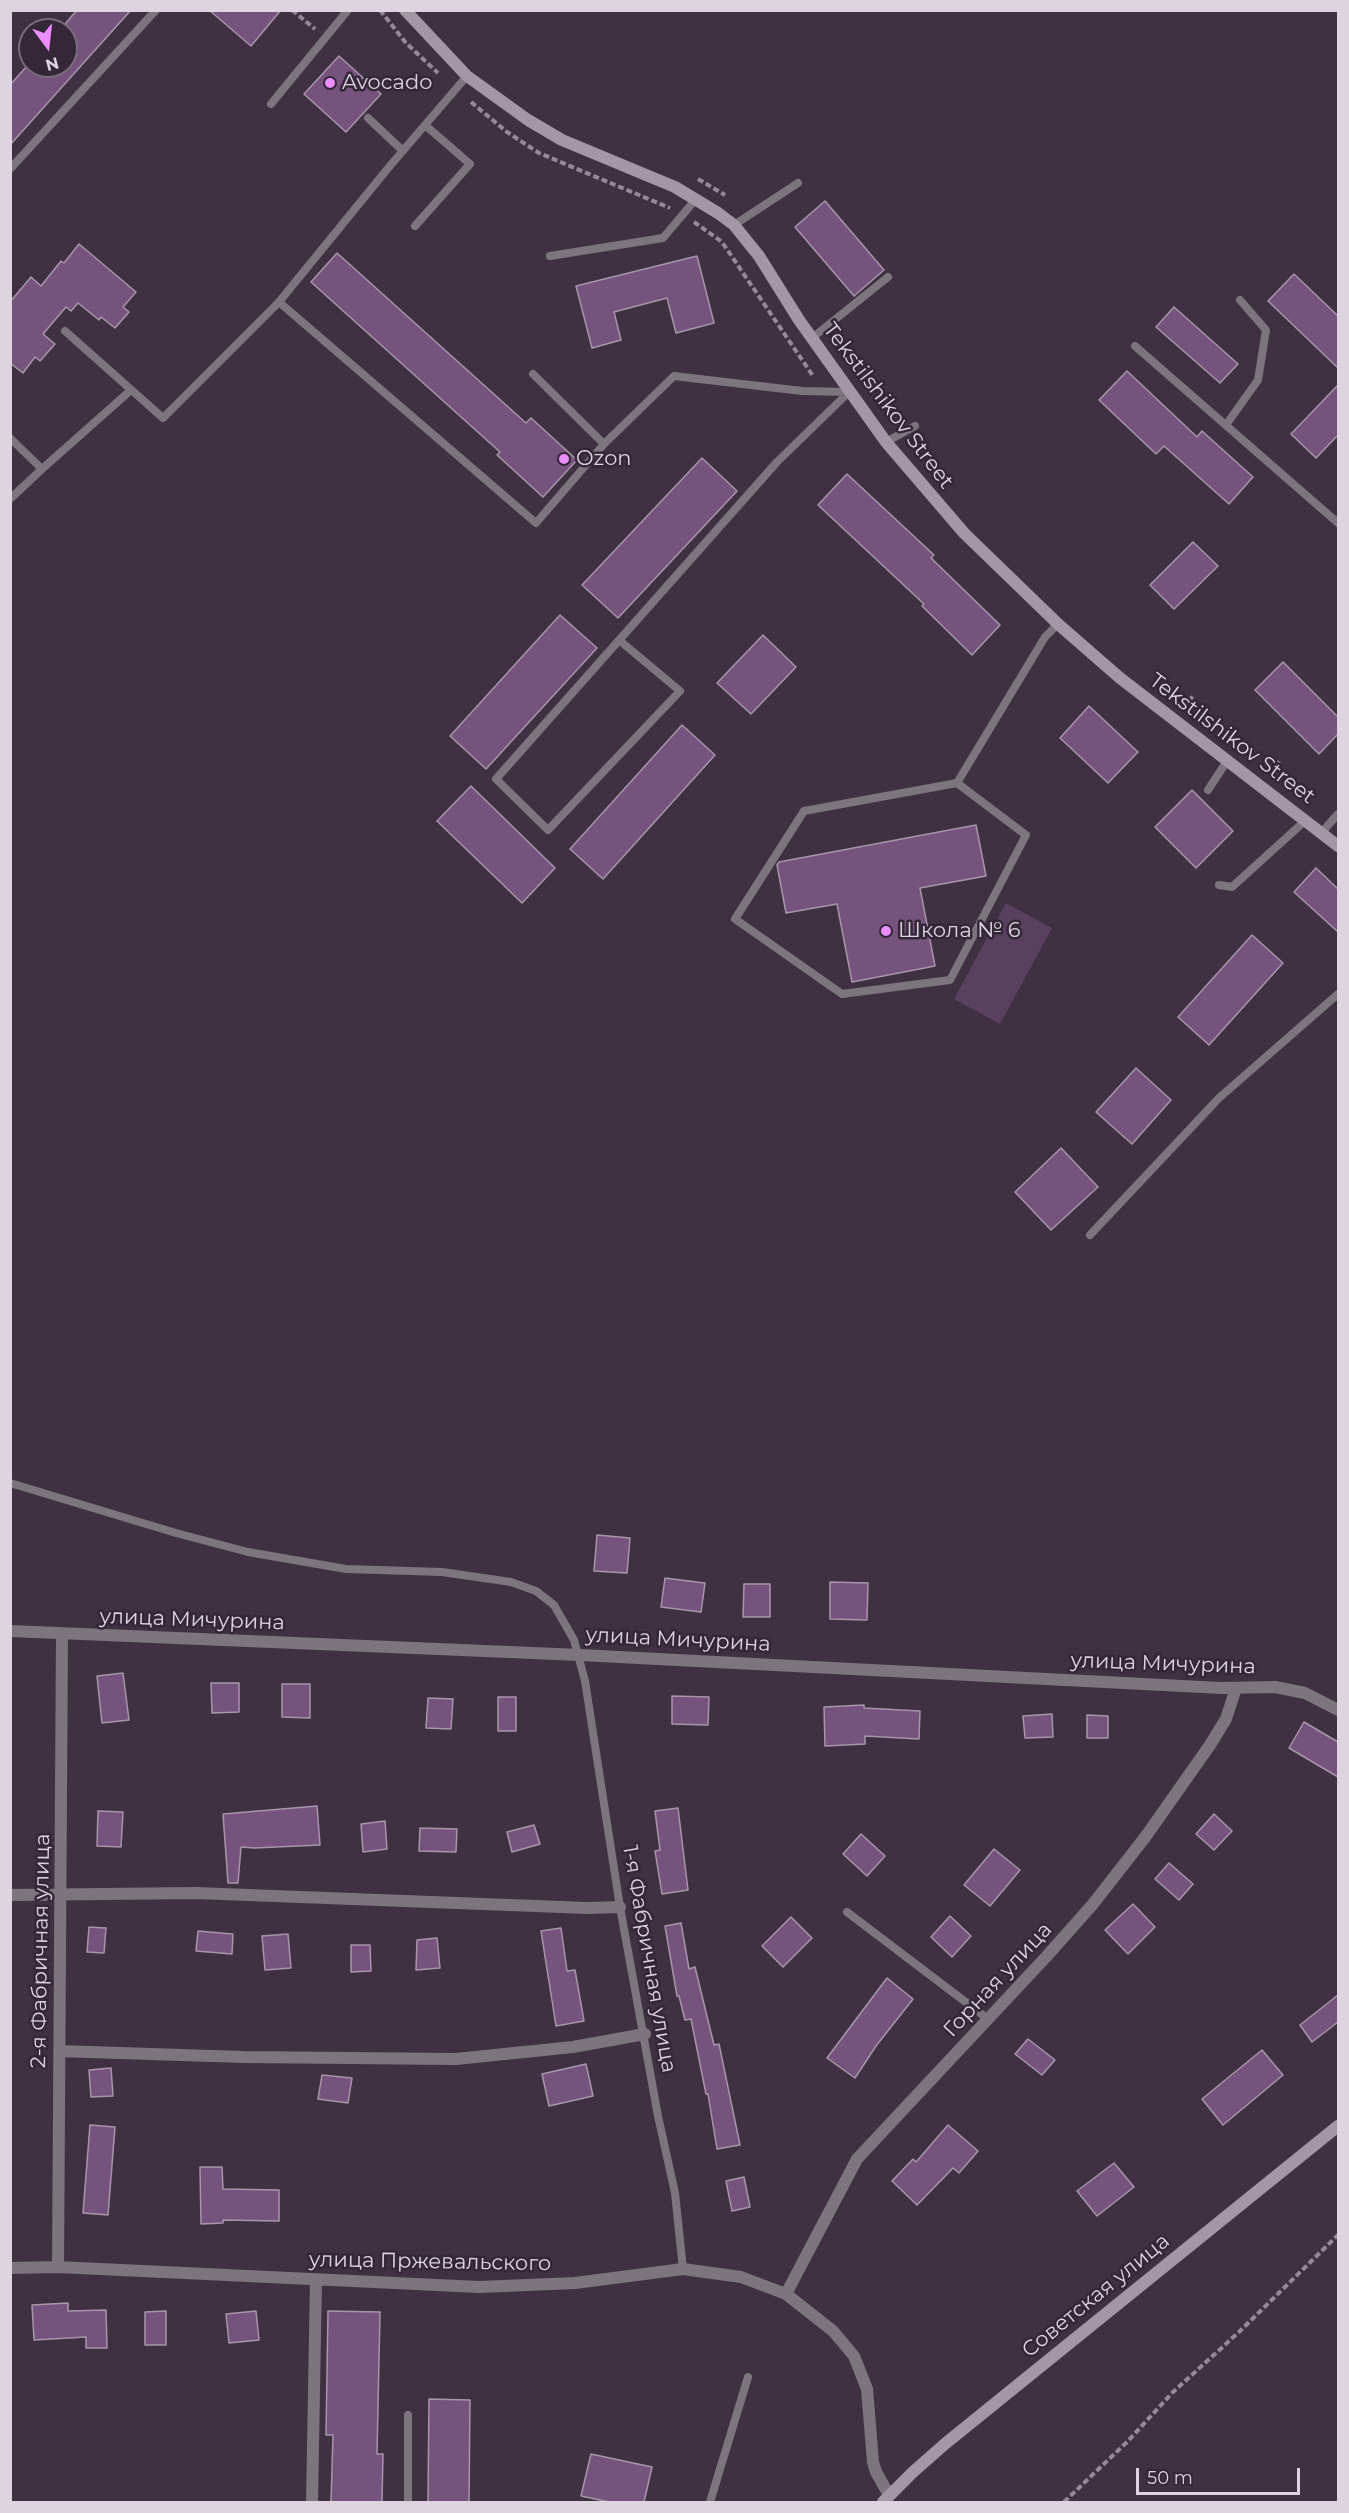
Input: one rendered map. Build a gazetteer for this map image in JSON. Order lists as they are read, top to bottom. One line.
{"streets":{"main road":["Tekstilshikov Street","Советская улица"],"street":["улица Мичурина","2-я Фабричная улица","Горная улица","улица Пржевальского"],"lane":["1-я Фабричная улица"]},"crossings":[["улица Мичурина","2-я Фабричная улица"],["улица Мичурина","1-я Фабричная улица"],["улица Мичурина","Горная улица"],["2-я Фабричная улица","улица Пржевальского"],["1-я Фабричная улица","улица Пржевальского"],["Горная улица","улица Пржевальского"],["улица Пржевальского","Советская улица"]],"places":["Avocado","Ozon","Школа № 6"],"scale_bar":"50 m","north":"bottom"}
